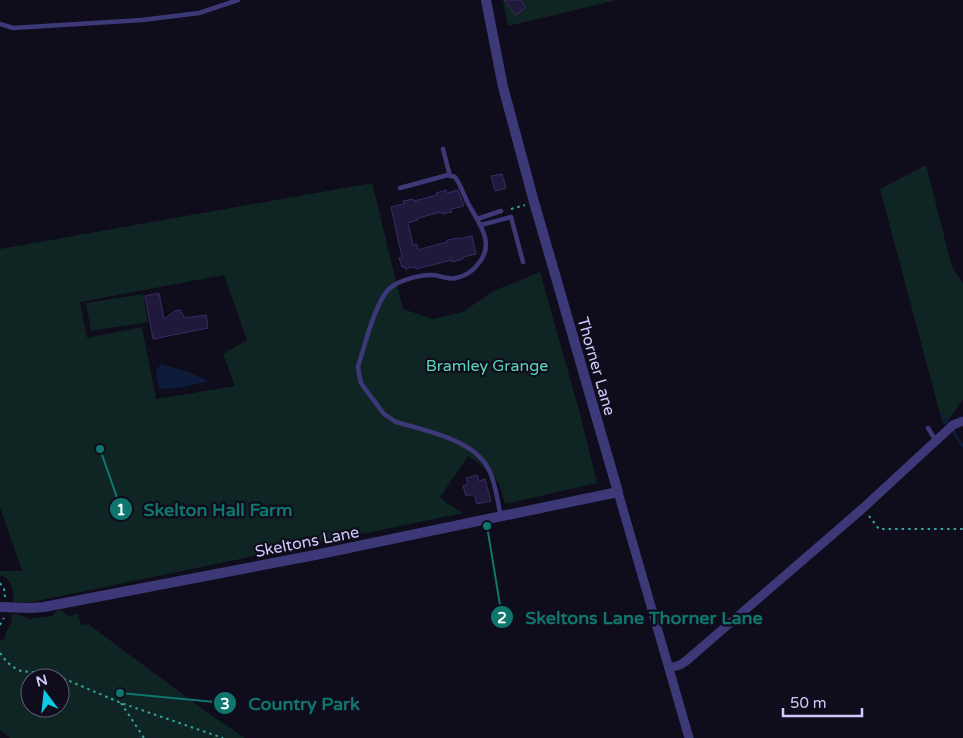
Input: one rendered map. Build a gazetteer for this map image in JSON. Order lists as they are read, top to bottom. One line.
{"streets":{"street":["Thorner Lane","Skeltons Lane"]},"crossings":[["Thorner Lane","Skeltons Lane"]],"parks":["Bramley Grange"],"places":["Skelton Hall Farm","Skeltons Lane Thorner Lane","Country Park"],"scale_bar":"50 m","north":"top"}
